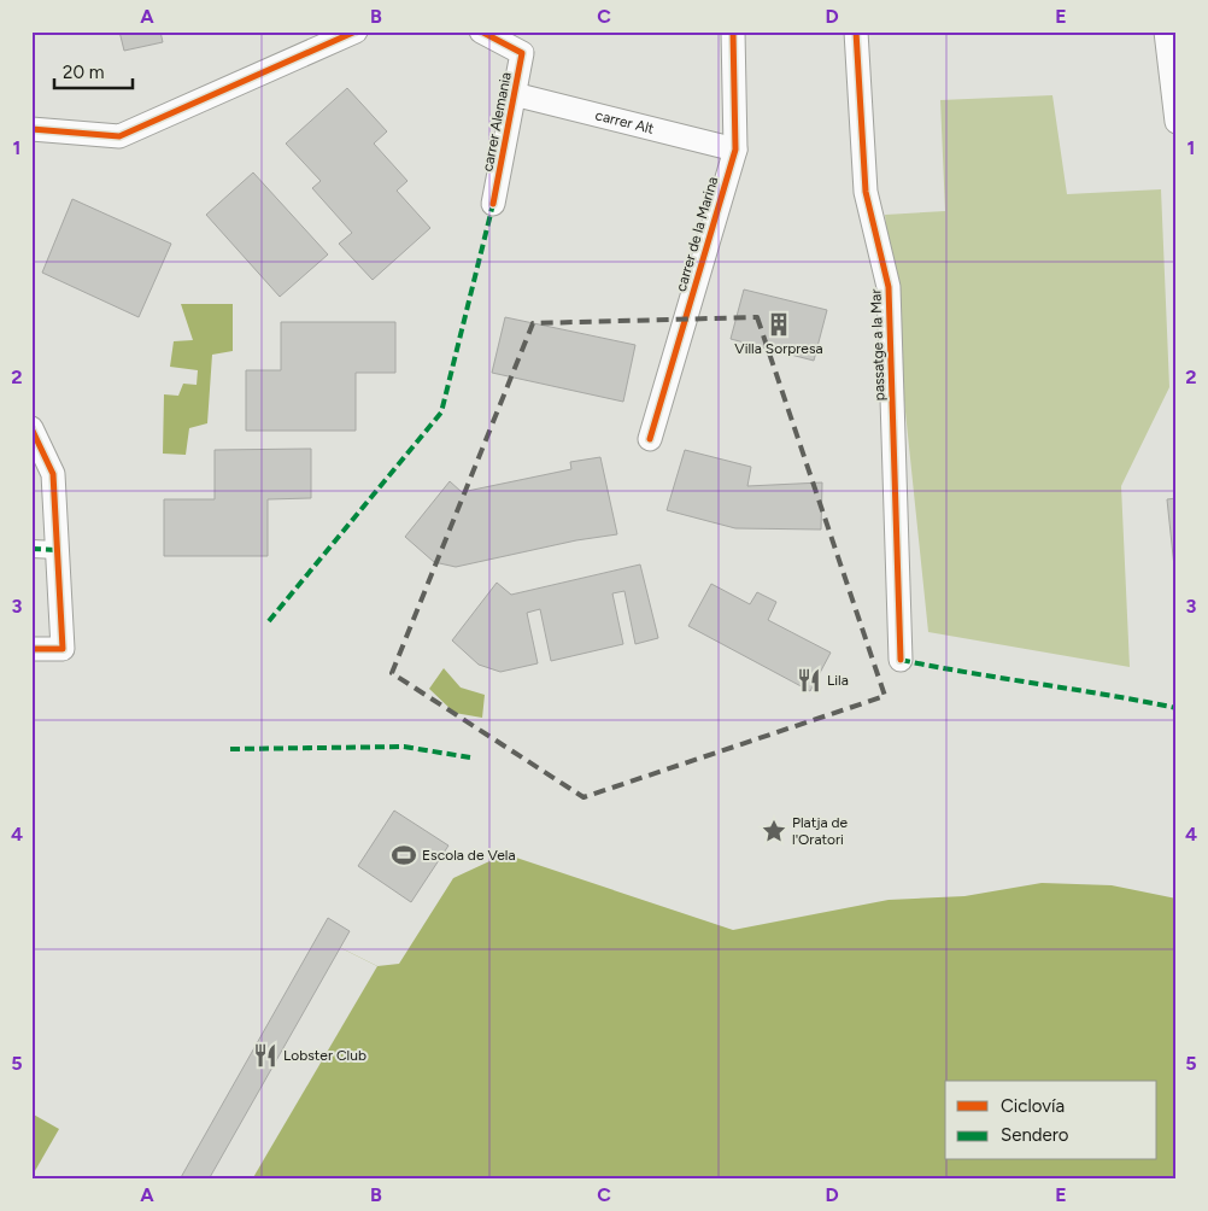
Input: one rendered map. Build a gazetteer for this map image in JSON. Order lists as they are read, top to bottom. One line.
{"streets":{"street":["carrer Alemania","carrer Alt","carrer de la Marina","passatge a la Mar"]},"crossings":[["carrer Alemania","carrer Alt"],["carrer Alt","carrer de la Marina"]],"places":{"building":["Villa Sorpresa"],"restaurant":["Lila","Lobster Club"],"place":["Platja de l'Oratori"],"sports":["Escola de Vela"]},"legend":["Ciclovía","Sendero"],"scale_bar":"20 m","grid":{"columns":["A","B","C","D","E"],"rows":["1","2","3","4","5"]}}
